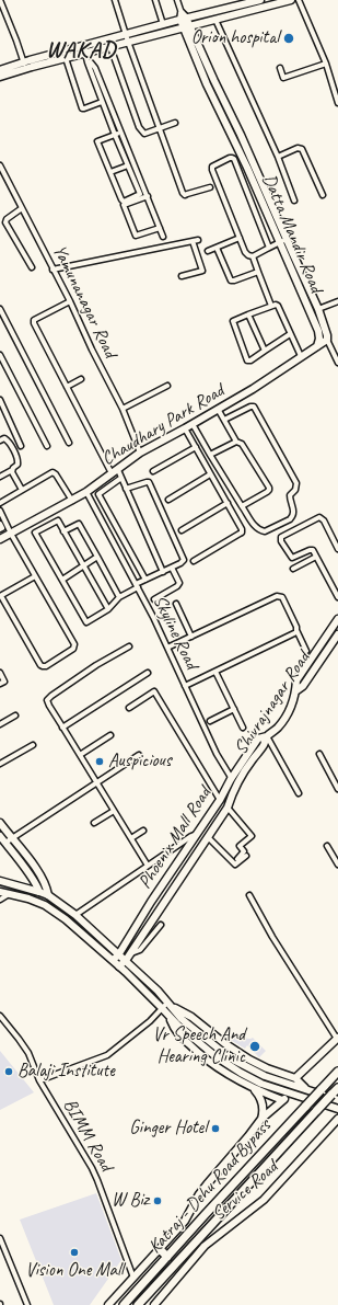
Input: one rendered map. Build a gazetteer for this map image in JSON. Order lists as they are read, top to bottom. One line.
{"streets":{"highway":["Katraj - Dehu Road Bypass"],"main road":["Datta Mandir Road","Chaudhary Park Road","Shivrajnagar Road","Phoenix Mall Road","Service Road"],"street":["Yamunanagar Road","Skyline Road","BIMM Road"]},"crossings":[["Datta Mandir Road","Chaudhary Park Road"],["Yamunanagar Road","Chaudhary Park Road"],["Chaudhary Park Road","Skyline Road"],["Skyline Road","Shivrajnagar Road"],["Skyline Road","Phoenix Mall Road"],["Shivrajnagar Road","Phoenix Mall Road"],["BIMM Road","Service Road"]],"districts":["WAKAD"],"places":["Orion hospital","Auspicious","Vr Speech And Hearing Clinic","Balaji Institute","Ginger Hotel","W Biz","Vision One Mall"]}
